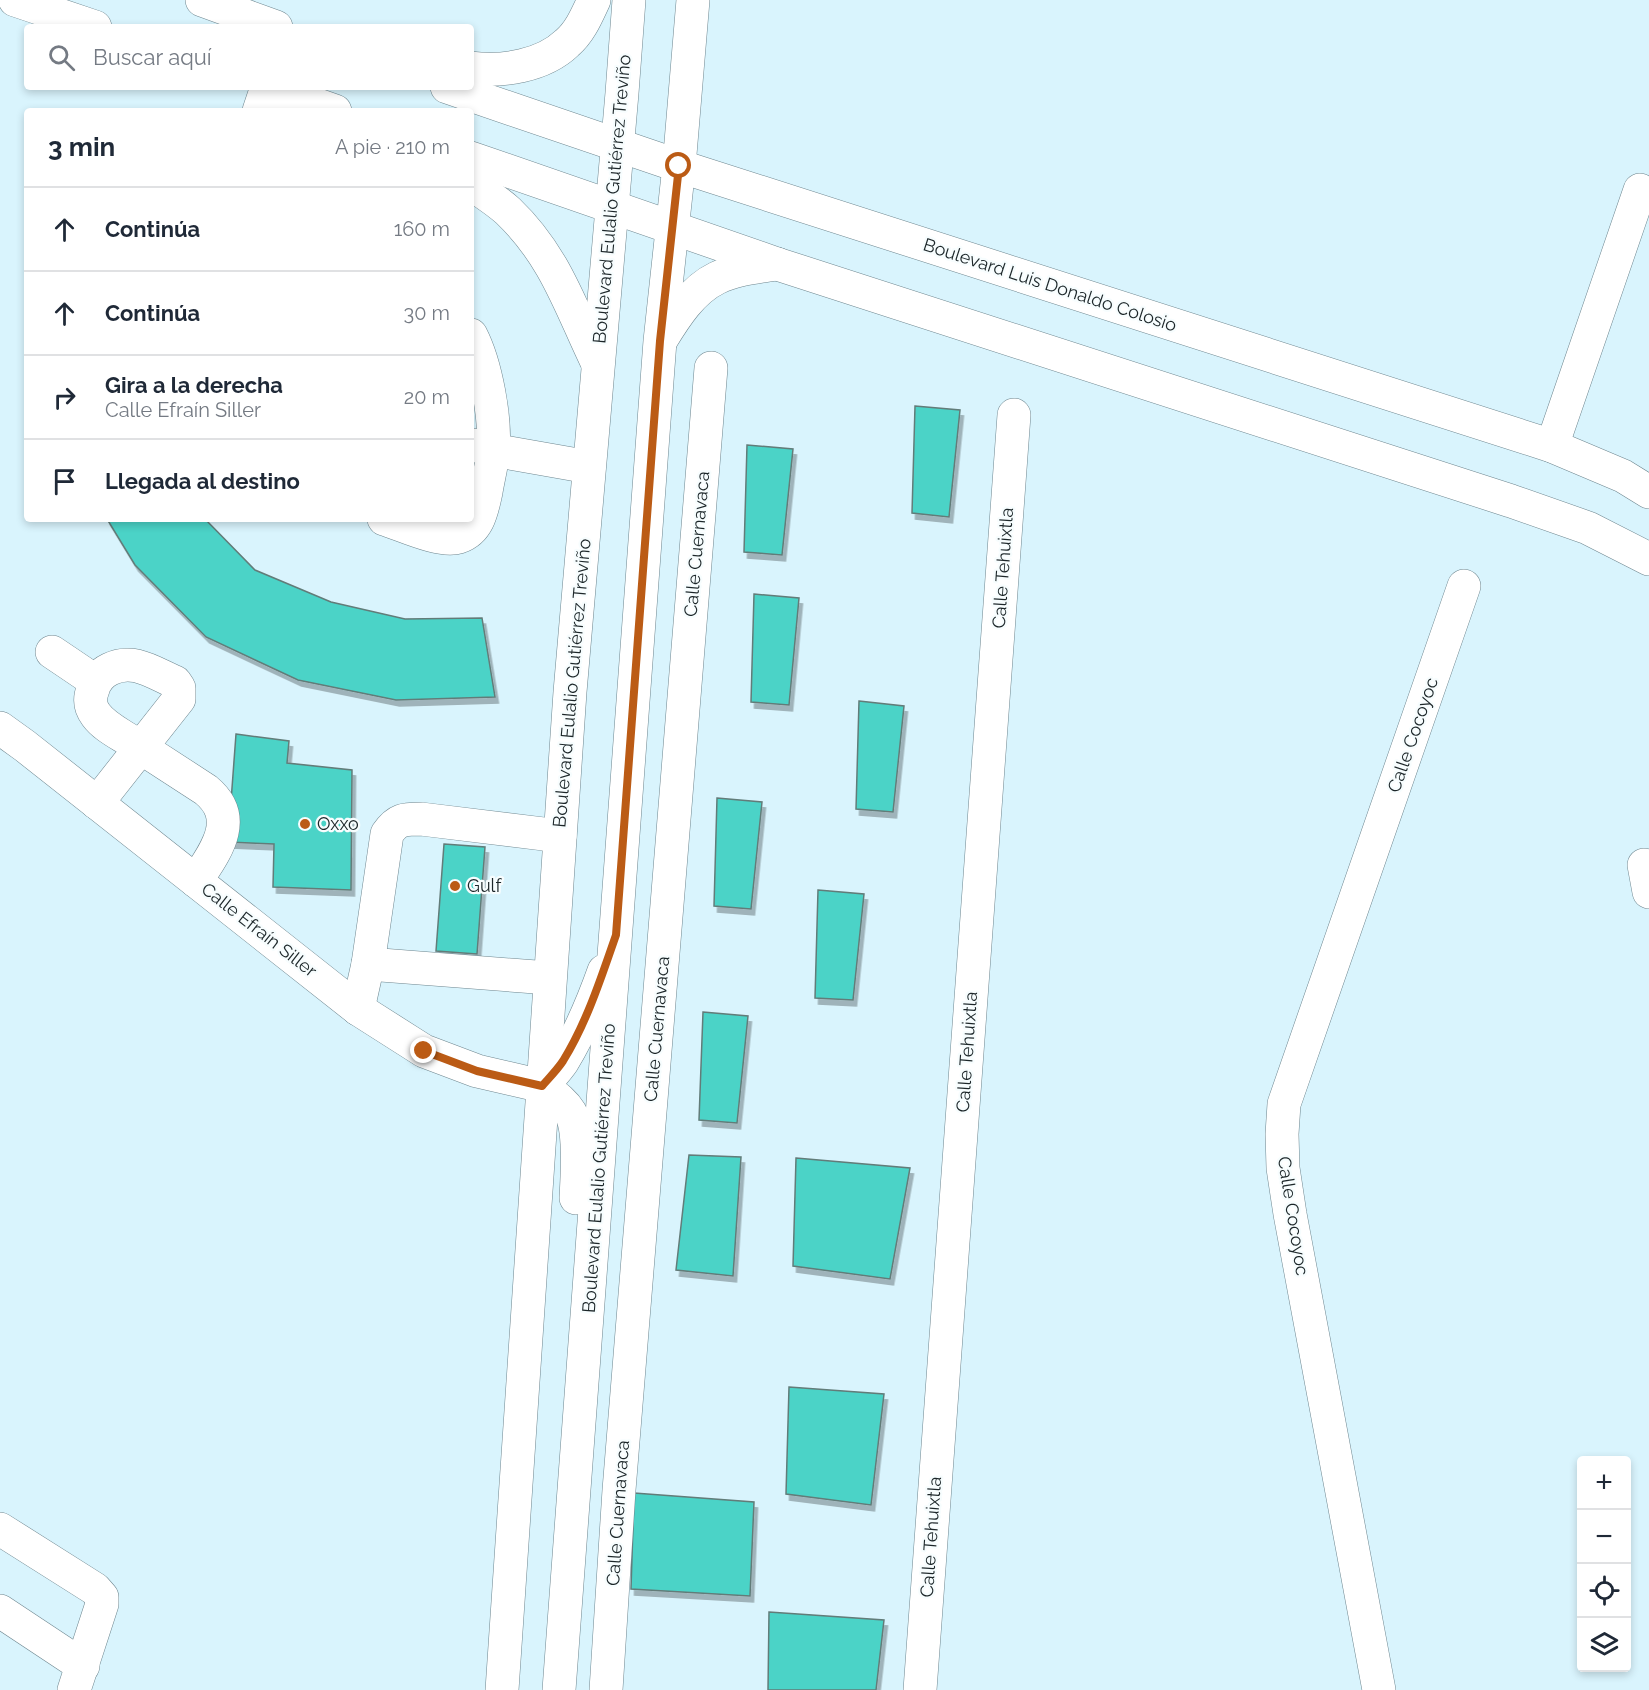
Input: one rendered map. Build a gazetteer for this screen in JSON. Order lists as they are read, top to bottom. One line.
{"streets":{"main road":["Boulevard Eulalio Gutiérrez Treviño","Boulevard Luis Donaldo Colosio","Calle Cuernavaca","Calle Tehuixtla","Calle Cocoyoc","Calle Efraín Siller"]},"crossings":[["Boulevard Eulalio Gutiérrez Treviño","Boulevard Luis Donaldo Colosio"],["Boulevard Eulalio Gutiérrez Treviño","Calle Efraín Siller"]],"places":["Oxxo","Gulf"],"page":{"search":"Buscar aquí","heading":["3 min","A pie · 210 m"],"list":[["Continúa","160 m"],["Continúa","30 m"],["Gira a la derecha","Calle Efraín Siller","20 m"],"Llegada al destino"],"map_buttons":["+","−"]}}
